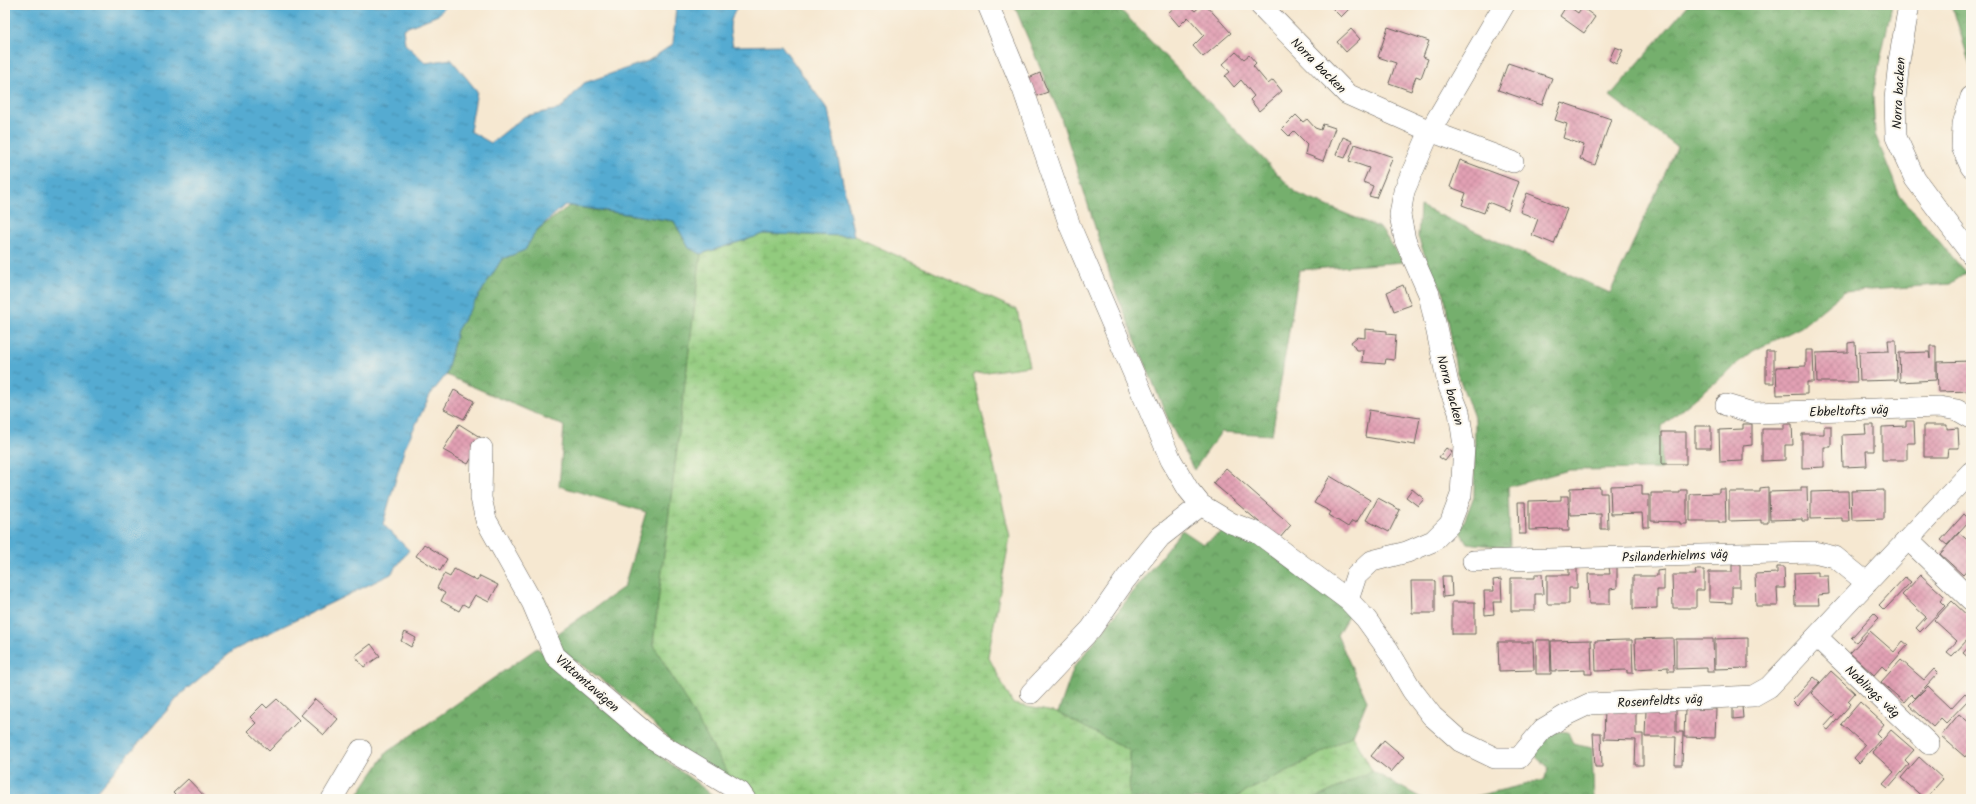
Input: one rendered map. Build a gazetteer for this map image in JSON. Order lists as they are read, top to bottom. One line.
{"streets":{"street":["Norra backen","Ebbeltofts väg","Psilanderhielms väg","Viktomtavägen","Noblings väg","Rosenfeldts väg"]},"crossings":[["Norra backen","Rosenfeldts väg"],["Psilanderhielms väg","Rosenfeldts väg"],["Noblings väg","Rosenfeldts väg"]]}
